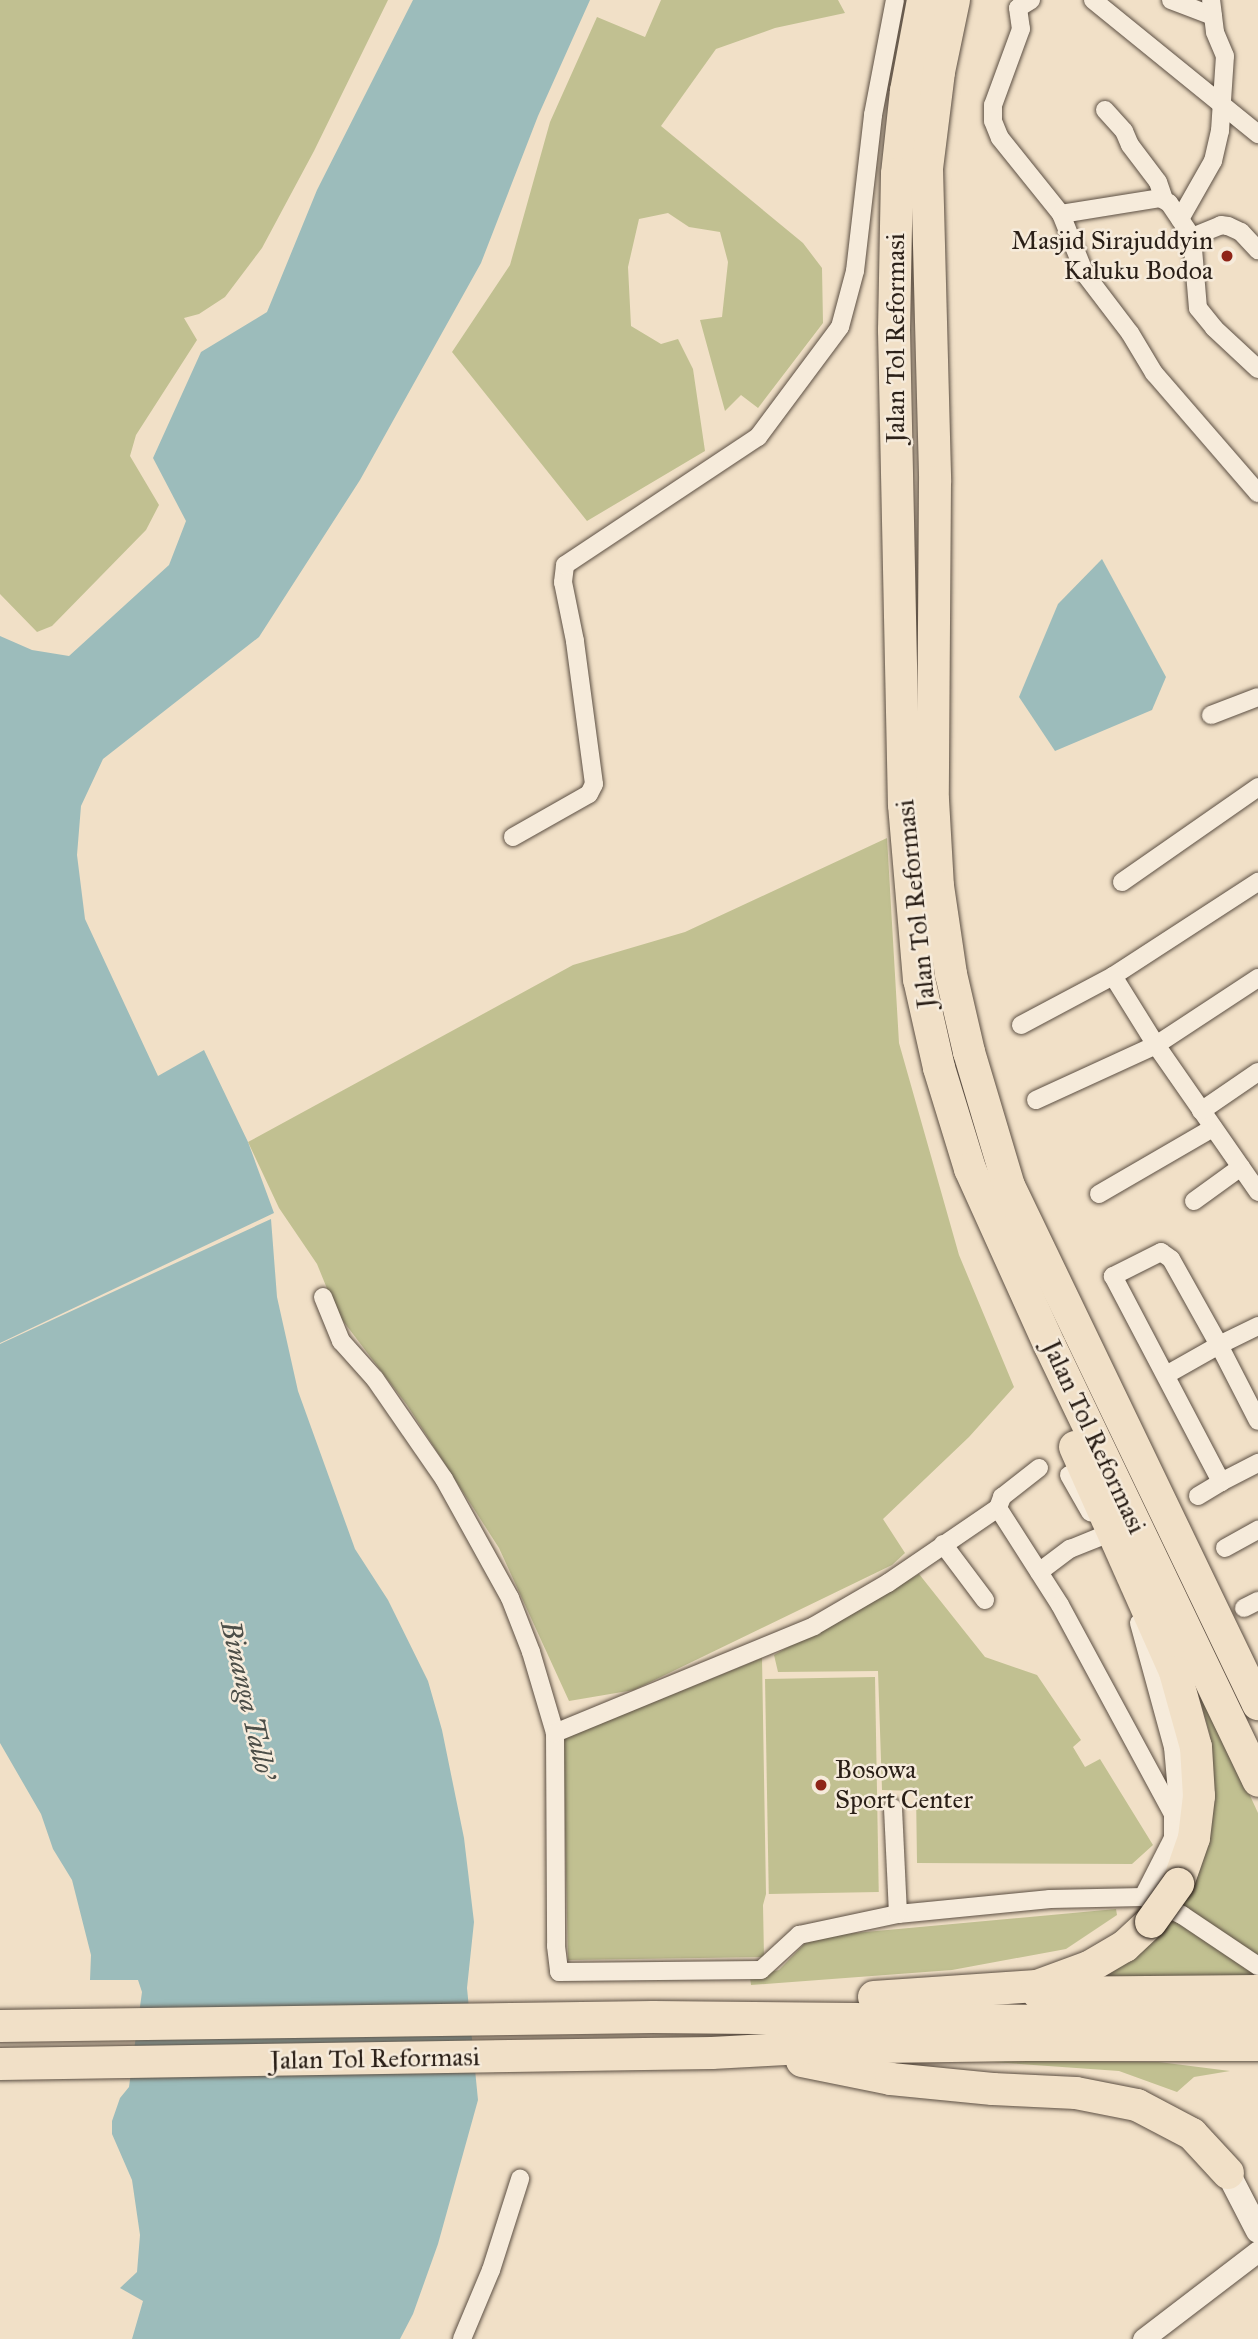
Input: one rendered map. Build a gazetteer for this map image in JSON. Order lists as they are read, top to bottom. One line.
{"streets":{"highway":["Jalan Tol Reformasi"]},"water":["Binanga Tallo'"],"places":["Masjid Sirajuddyin Kaluku Bodoa","Bosowa Sport Center"]}
